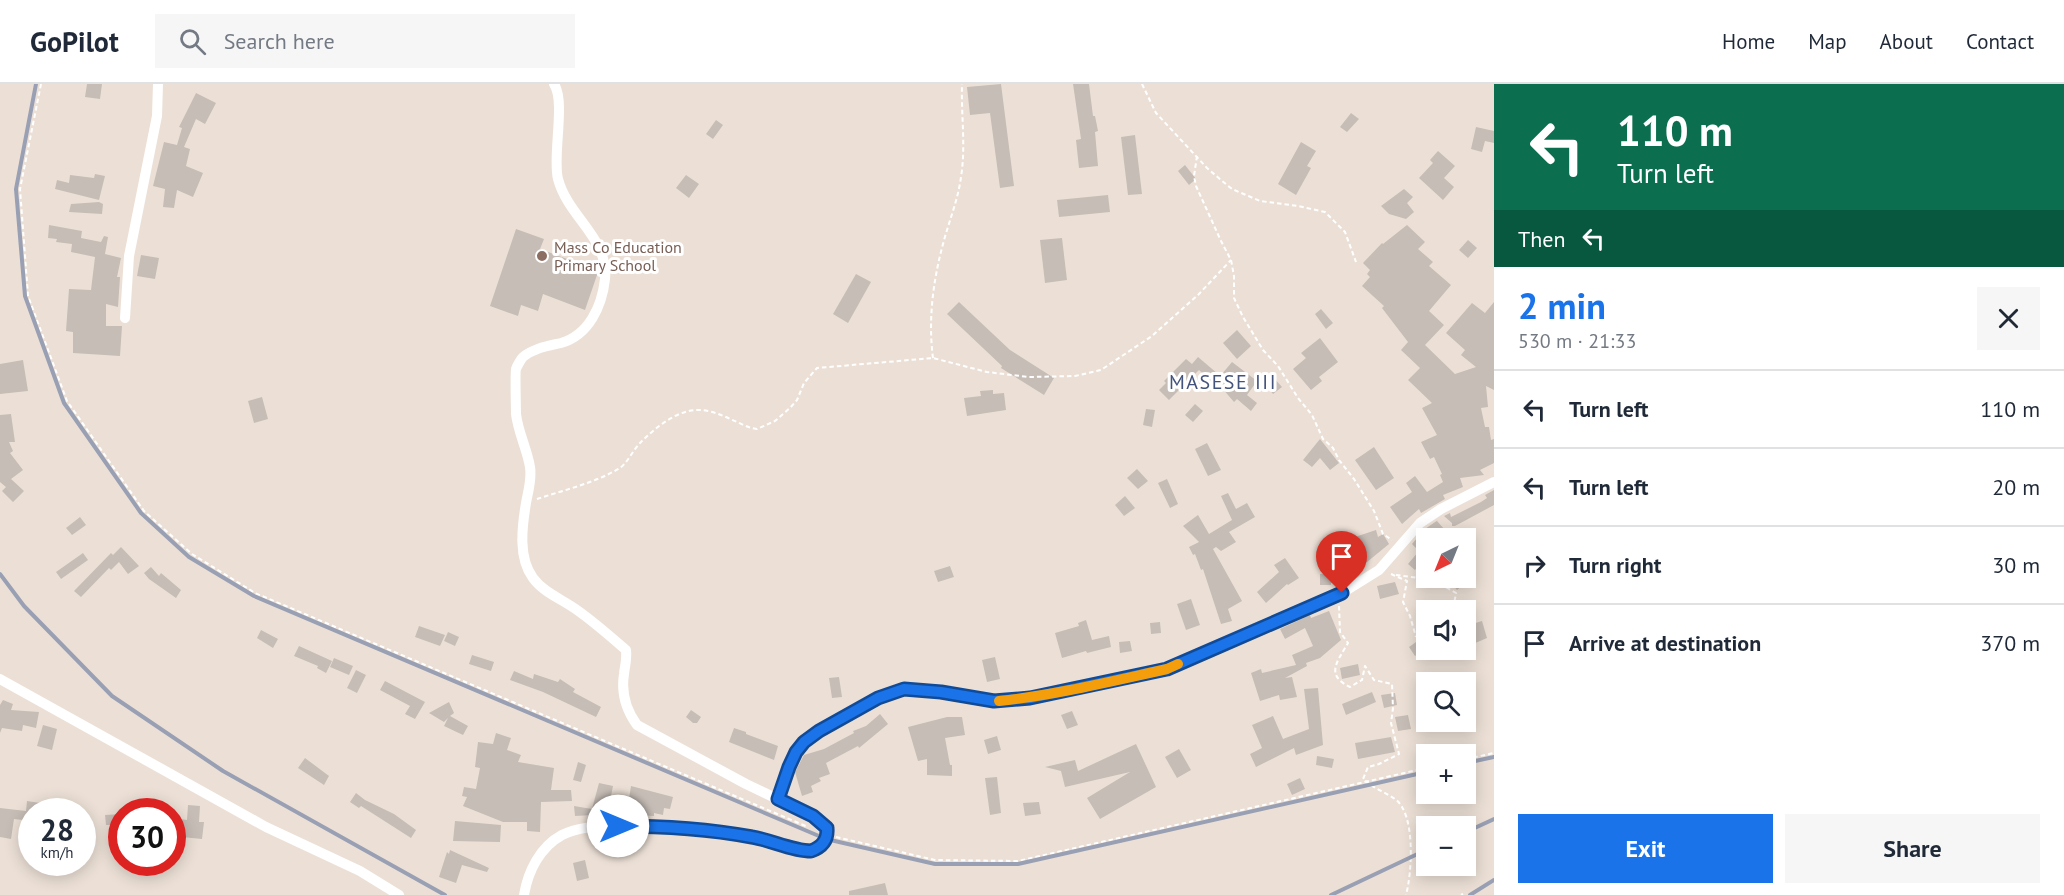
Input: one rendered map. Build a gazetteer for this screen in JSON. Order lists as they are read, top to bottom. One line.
{"districts":["MASESE III"],"places":["Mass Co Education Primary School"],"north":"bottom left","page":{"header":"GoPilot","search":"Search here","nav":["Home","Map","About","Contact"],"turn":["110 m","Turn left"],"then":"Then","heading":["2 min","530 m · 21:33"],"list":[{"name":"Turn left","value":"110 m"},{"name":"Turn left","value":"20 m"},{"name":"Turn right","value":"30 m"},{"name":"Arrive at destination","value":"370 m"}],"map_buttons":["+","−"],"speed":"28 km/h","limit":"30","buttons":["Exit","Share"]}}
